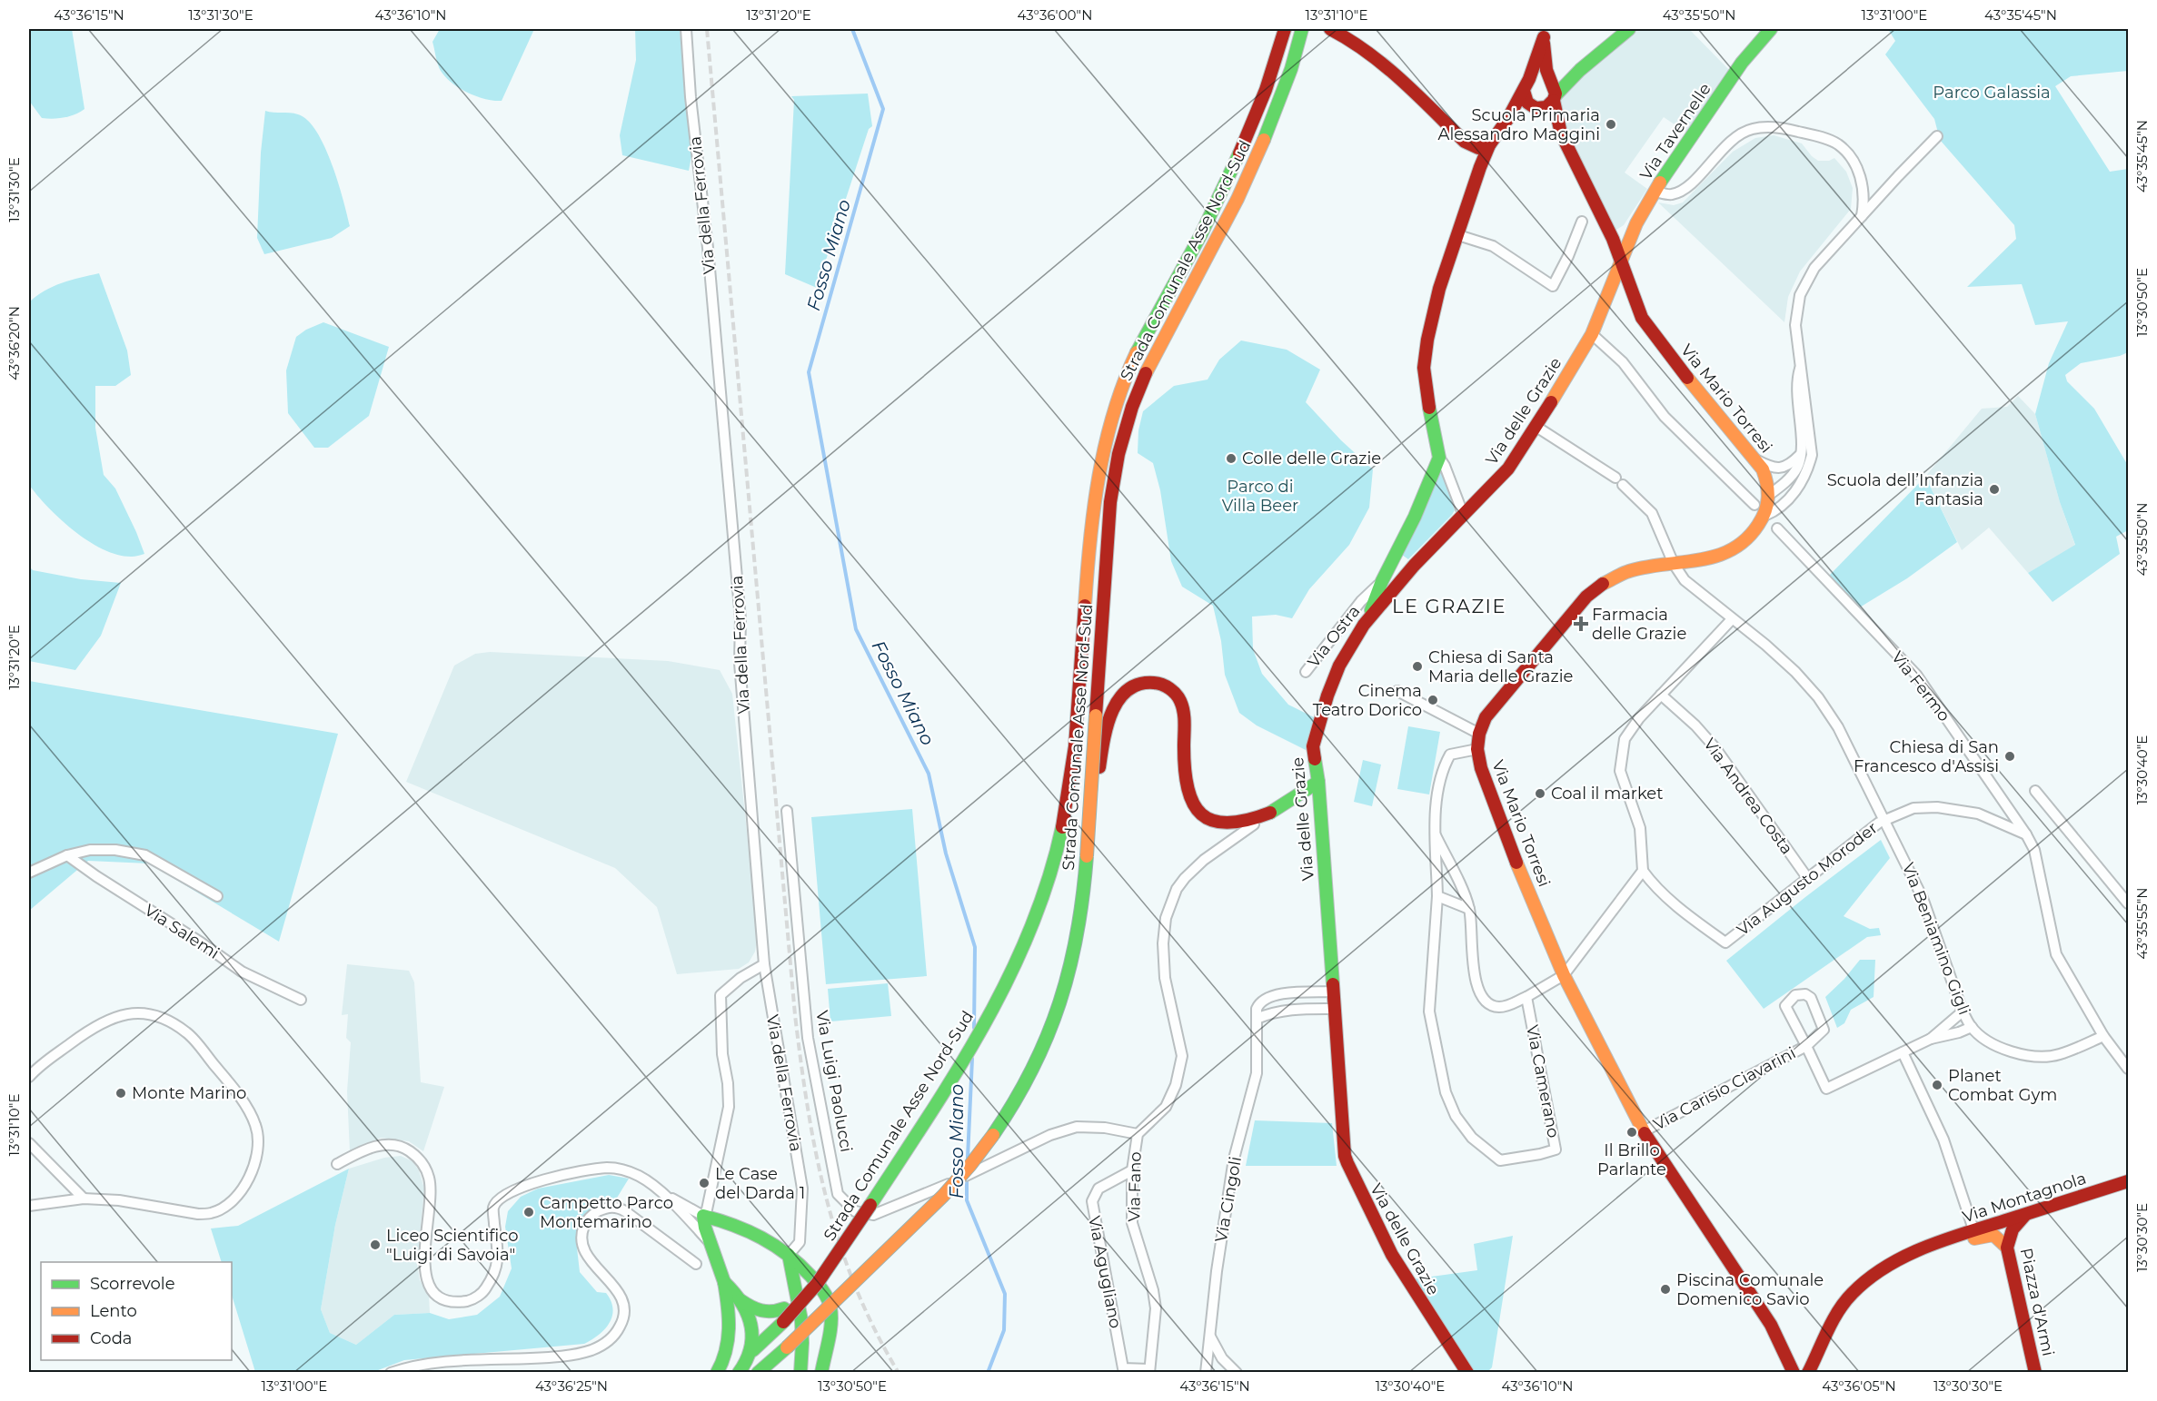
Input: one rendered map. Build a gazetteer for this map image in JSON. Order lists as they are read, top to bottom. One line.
{"streets":{"main road":["Via Tavernelle","Strada Comunale Asse Nord-Sud","Via Mario Torresi","Via delle Grazie","Via Montagnola","Piazza d'Armi"],"street":["Via della Ferrovia","Via Ostra","Via Fermo","Via Andrea Costa","Via Augusto Moroder","Via Salemi","Via Beniamino Gigli","Via Luigi Paolucci","Via Camerano","Via Carisio Ciavarini","Via Fano","Via Cingoli","Via Agugliano"]},"crossings":[["Via Tavernelle","Via Mario Torresi"],["Via Tavernelle","Via delle Grazie"],["Via Mario Torresi","Via delle Grazie"],["Via Mario Torresi","Via Beniamino Gigli"],["Via Mario Torresi","Via Camerano"],["Via Mario Torresi","Via Carisio Ciavarini"],["Via delle Grazie","Via Beniamino Gigli"],["Via delle Grazie","Via Cingoli"],["Via Fermo","Via Augusto Moroder"],["Via Fermo","Via Beniamino Gigli"],["Via Andrea Costa","Via Augusto Moroder"],["Via Augusto Moroder","Via Beniamino Gigli"],["Via Luigi Paolucci","Via Fano"],["Via Fano","Via Agugliano"],["Via Montagnola","Piazza d'Armi"]],"districts":["LE GRAZIE"],"water":["Fosso Miano"],"parks":["Parco Galassia","Parco di Villa Beer"],"places":{"other":["Scuola Primaria Alessandro Maggini","Colle delle Grazie","Scuola dell’Infanzia Fantasia","Chiesa di Santa Maria delle Grazie","Cinema Teatro Dorico","Chiesa di San Francesco d'Assisi","Coal il market","Planet Combat Gym","Monte Marino","Il Brillo Parlante","Le Case del Darda 1","Campetto Parco Montemarino","Liceo Scientifico \"Luigi di Savoia\"","Piscina Comunale Domenico Savio"],"health":["Farmacia delle Grazie"]},"legend":["Scorrevole","Lento","Coda"],"coordinates":["43°36'15\"N","13°31'30\"E","43°36'10\"N","13°31'20\"E","43°36'00\"N","13°31'10\"E","43°35'50\"N","13°31'00\"E","43°35'45\"N","13°30'50\"E","43°36'20\"N","13°30'40\"E","43°35'55\"N","13°30'30\"E","43°36'25\"N","43°36'05\"N"]}
